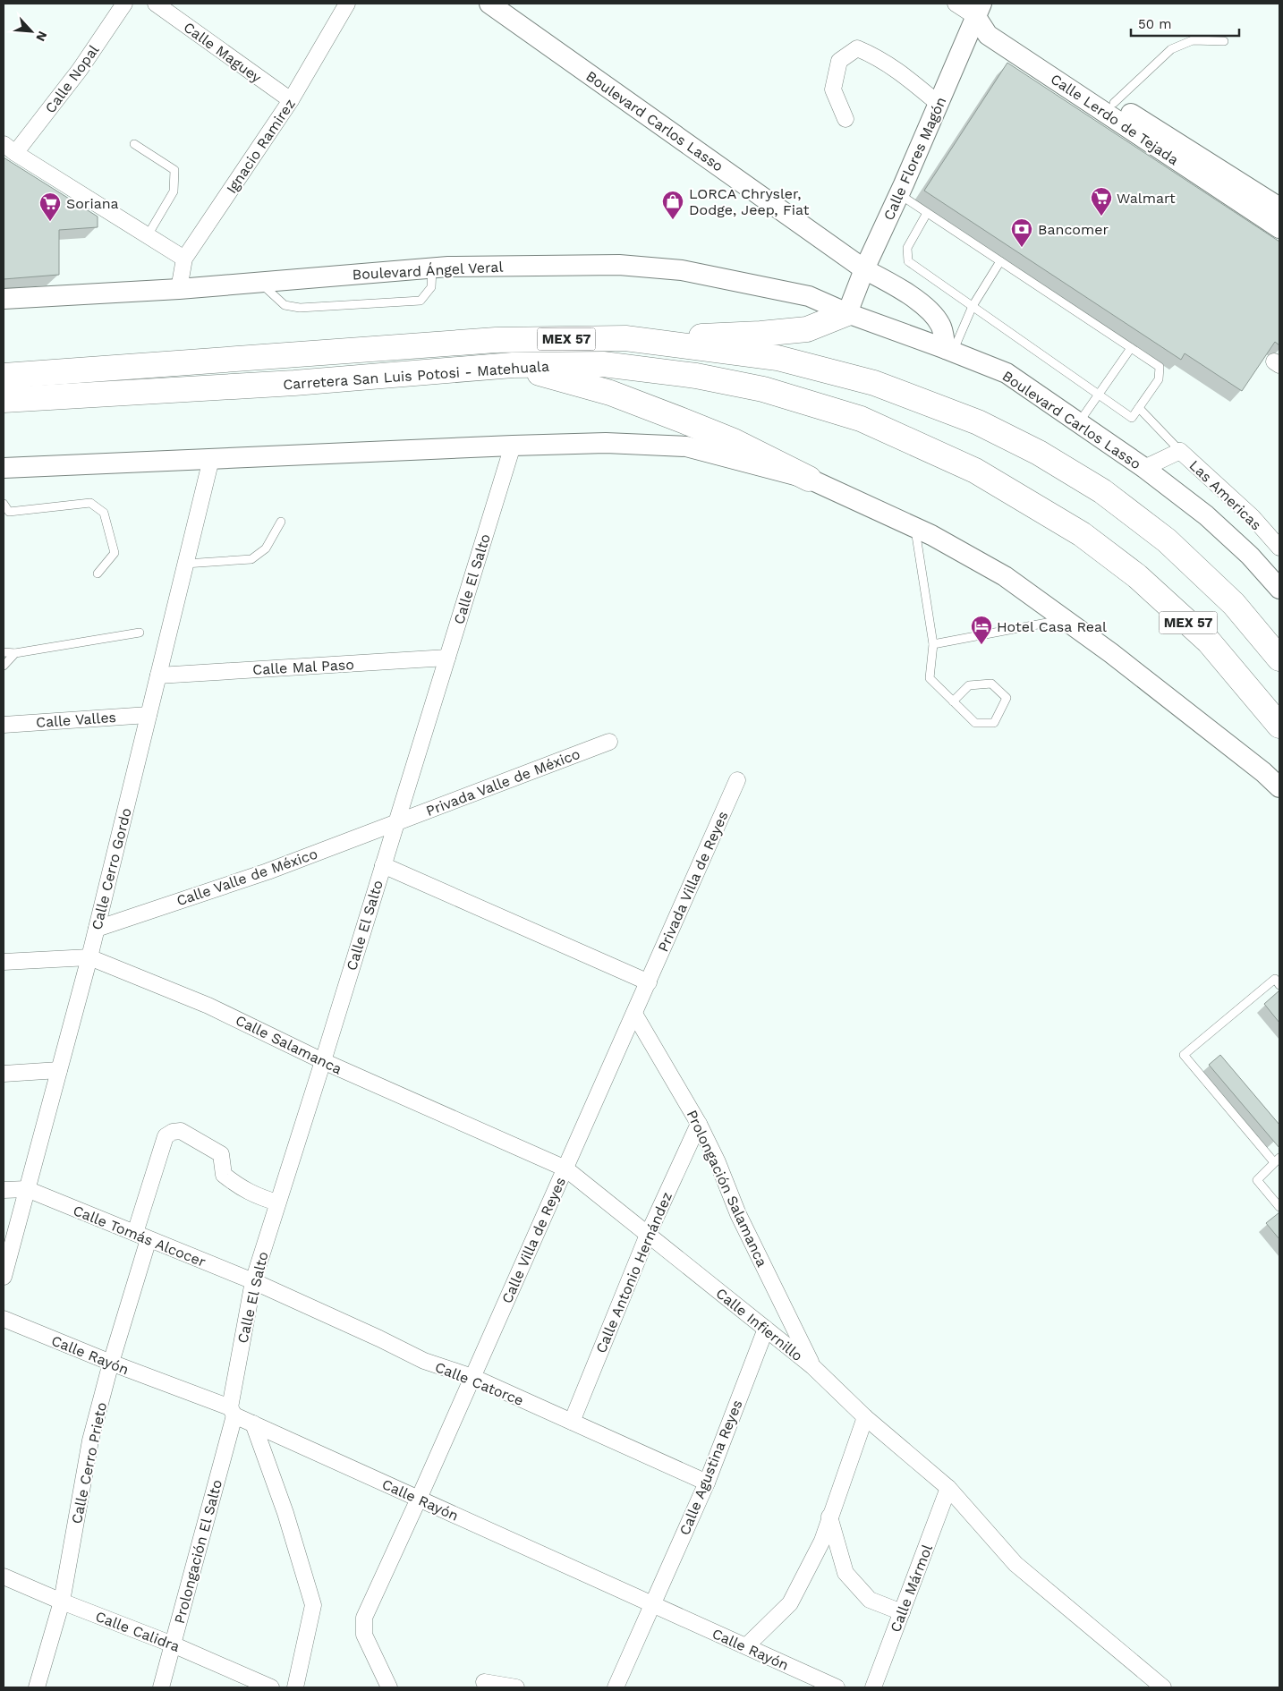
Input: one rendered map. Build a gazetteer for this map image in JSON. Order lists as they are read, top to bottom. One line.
{"streets":{"highway":["MEX 57","Carretera San Luis Potosi - Matehuala"],"street":["Calle Maguey","Calle Nopal","Calle Lerdo de Tejada","Boulevard Carlos Lasso","Ignacio Ramirez","Calle Flores Magón","Boulevard Ángel Veral","Las Americas","Calle El Salto","Calle Mal Paso","Calle Valles","Privada Valle de México","Calle Cerro Gordo","Calle Valle de México","Privada Villa de Reyes","Calle Salamanca","Prolongación Salamanca","Calle Tomás Alcocer","Calle Villa de Reyes","Calle Antonio Hernández","Calle Infiernillo","Calle Rayón","Calle Catorce","Calle Cerro Prieto","Calle Agustina Reyes","Prolongación El Salto","Calle Mármol","Calle Calidra"]},"crossings":[["Calle Maguey","Ignacio Ramirez"],["Calle Lerdo de Tejada","Calle Flores Magón"],["Boulevard Carlos Lasso","Calle Flores Magón"],["Boulevard Carlos Lasso","Boulevard Ángel Veral"],["Boulevard Carlos Lasso","Las Americas"],["Ignacio Ramirez","Boulevard Ángel Veral"],["Calle Flores Magón","Boulevard Ángel Veral"],["Calle El Salto","Calle Mal Paso"],["Calle El Salto","Privada Valle de México"],["Calle El Salto","Calle Valle de México"],["Calle El Salto","Calle Salamanca"],["Calle El Salto","Calle Tomás Alcocer"],["Calle El Salto","Calle Rayón"],["Calle El Salto","Calle Catorce"],["Calle El Salto","Calle Cerro Prieto"],["Calle El Salto","Prolongación El Salto"],["Calle Mal Paso","Calle Cerro Gordo"],["Calle Valles","Calle Cerro Gordo"],["Privada Valle de México","Calle Valle de México"],["Calle Cerro Gordo","Calle Valle de México"],["Calle Cerro Gordo","Calle Salamanca"],["Calle Cerro Gordo","Calle Tomás Alcocer"],["Privada Villa de Reyes","Calle Villa de Reyes"],["Calle Salamanca","Calle Villa de Reyes"],["Calle Salamanca","Calle Infiernillo"],["Prolongación Salamanca","Calle Villa de Reyes"],["Prolongación Salamanca","Calle Antonio Hernández"],["Prolongación Salamanca","Calle Infiernillo"],["Calle Tomás Alcocer","Calle Catorce"],["Calle Tomás Alcocer","Calle Cerro Prieto"],["Calle Villa de Reyes","Calle Infiernillo"],["Calle Villa de Reyes","Calle Rayón"],["Calle Villa de Reyes","Calle Catorce"],["Calle Antonio Hernández","Calle Infiernillo"],["Calle Antonio Hernández","Calle Catorce"],["Calle Infiernillo","Calle Agustina Reyes"],["Calle Infiernillo","Calle Mármol"],["Calle Rayón","Calle Cerro Prieto"],["Calle Rayón","Calle Agustina Reyes"],["Calle Rayón","Prolongación El Salto"],["Calle Catorce","Calle Agustina Reyes"],["Calle Cerro Prieto","Calle Calidra"],["Prolongación El Salto","Calle Calidra"]],"places":{"supermarket":["Walmart","Soriana"],"shop":["LORCA Chrysler, Dodge, Jeep, Fiat"],"bank":["Bancomer"],"hotel":["Hotel Casa Real"]},"scale_bar":"50 m","north":"bottom right"}
